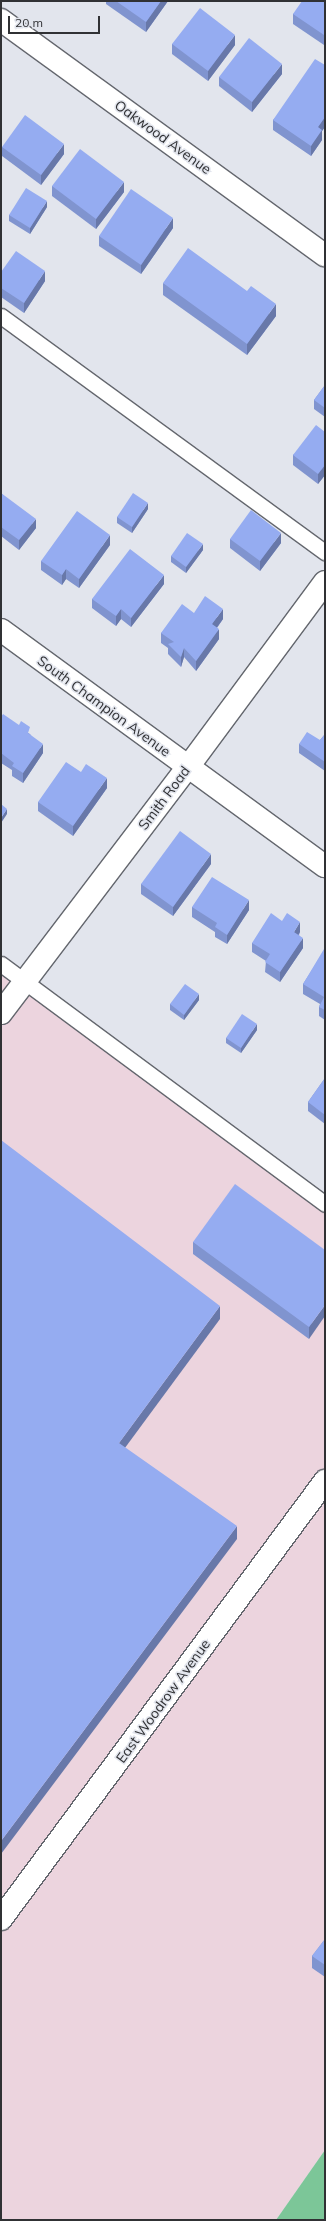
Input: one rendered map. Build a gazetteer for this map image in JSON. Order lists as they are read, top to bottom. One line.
{"streets":{"street":["Oakwood Avenue","South Champion Avenue","Smith Road","East Woodrow Avenue"]},"crossings":[["South Champion Avenue","Smith Road"]],"scale_bar":"20 m"}
